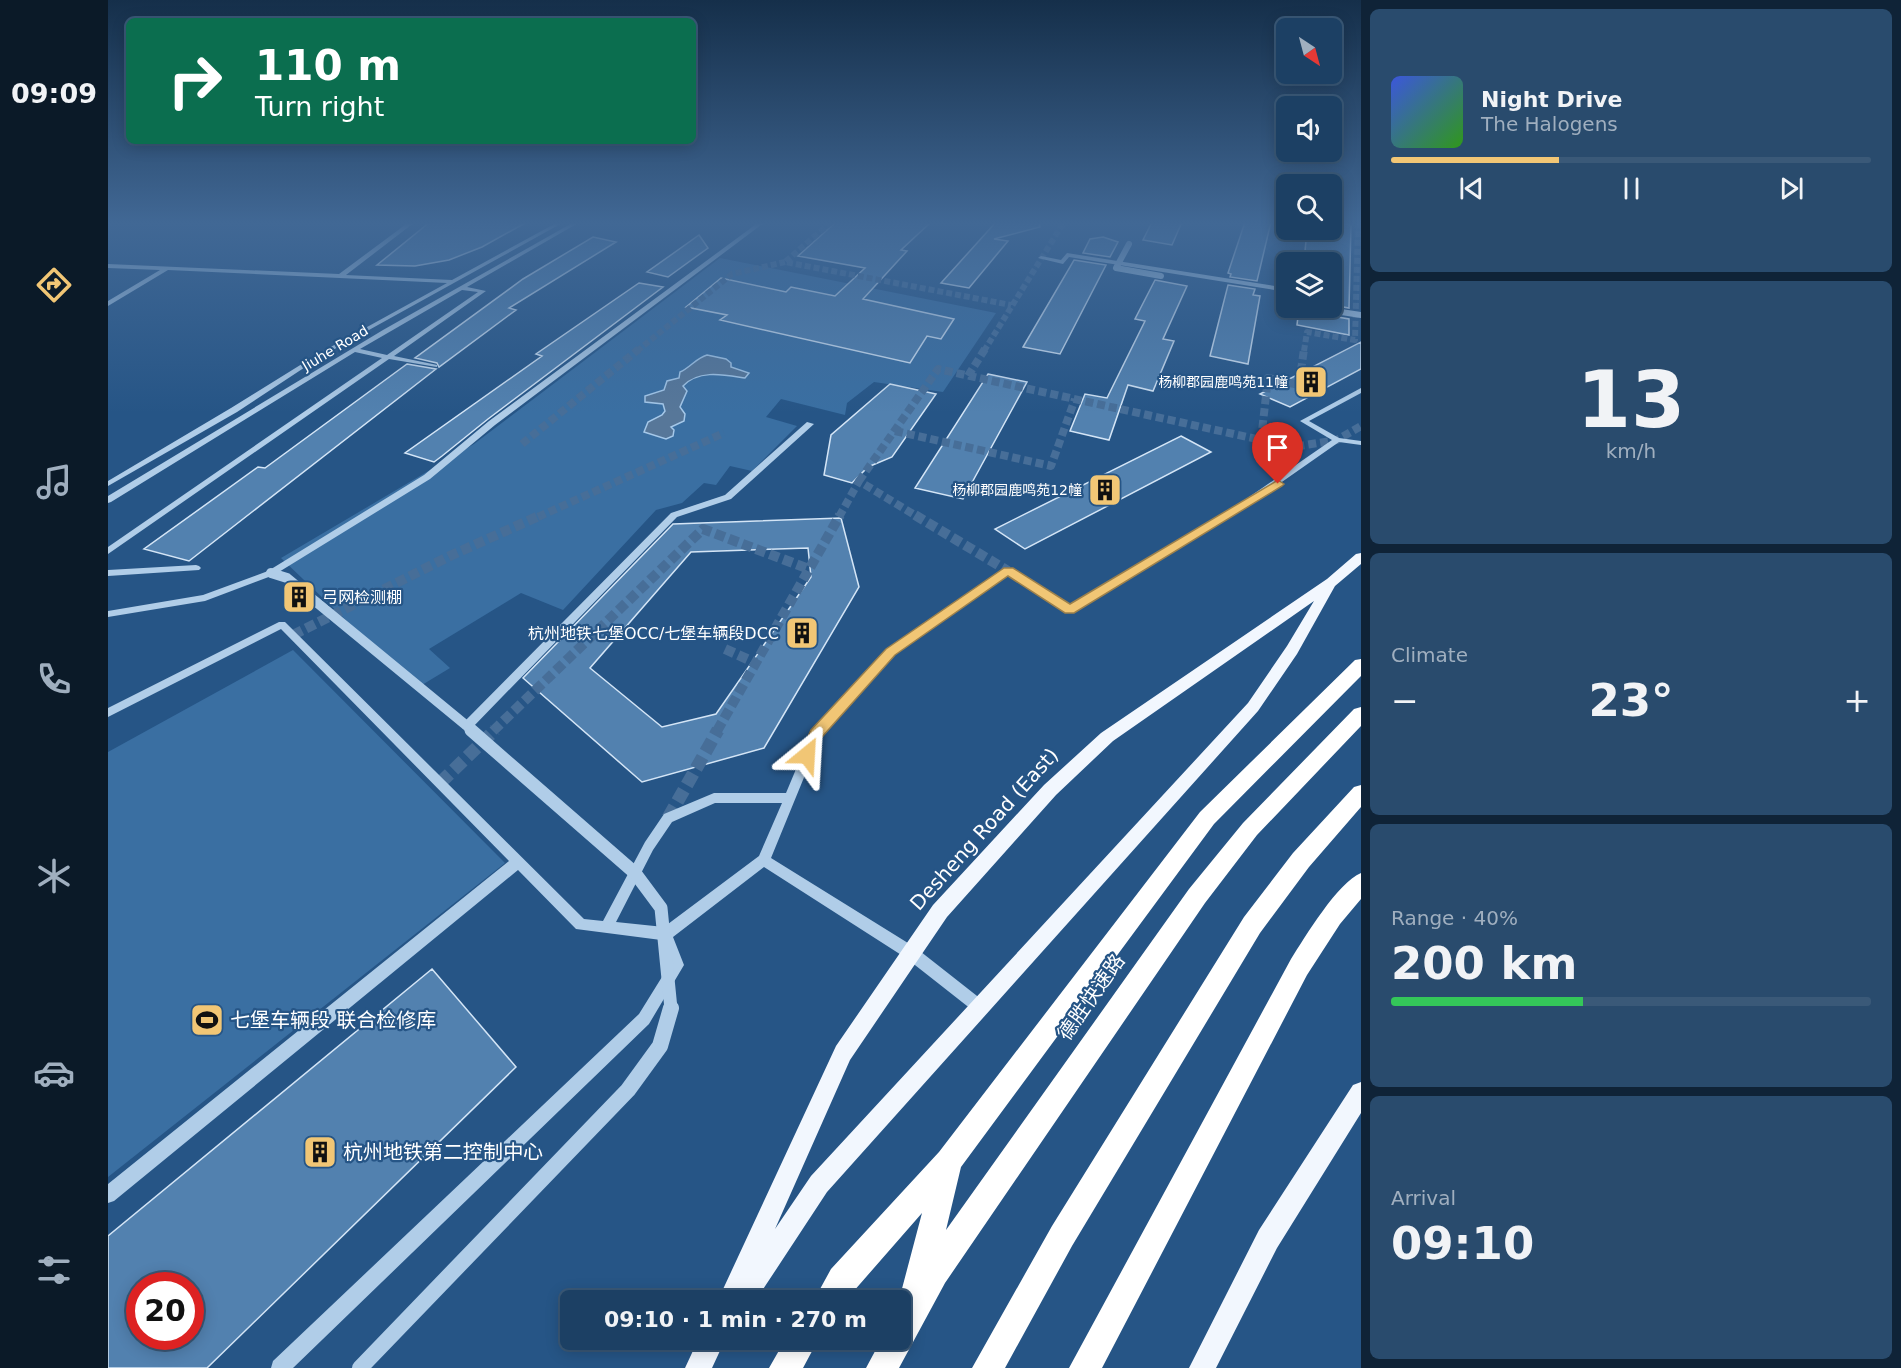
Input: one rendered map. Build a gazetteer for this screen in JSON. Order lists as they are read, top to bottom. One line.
{"streets":{"highway":["德胜快速路"],"main road":["Desheng Road (East)"],"street":["Jiuhe Road"]},"places":{"building":["杨柳郡园鹿鸣苑11幢","杨柳郡园鹿鸣苑12幢","弓网检测棚","杭州地铁七堡OCC/七堡车辆段DCC","杭州地铁第二控制中心"],"sports":["七堡车辆段 联合检修库"]},"north":"bottom right","page":{"tabs":"09:09","turn":["110 m","Turn right"],"song":["Night Drive","The Halogens"],"tile":[["13","km/h"],"Climate",["Range · 40%","200 km"],["Arrival","09:10"]],"heat":["−","23°","+"],"limit":"20","trip":"09:10 · 1 min · 270 m"}}
